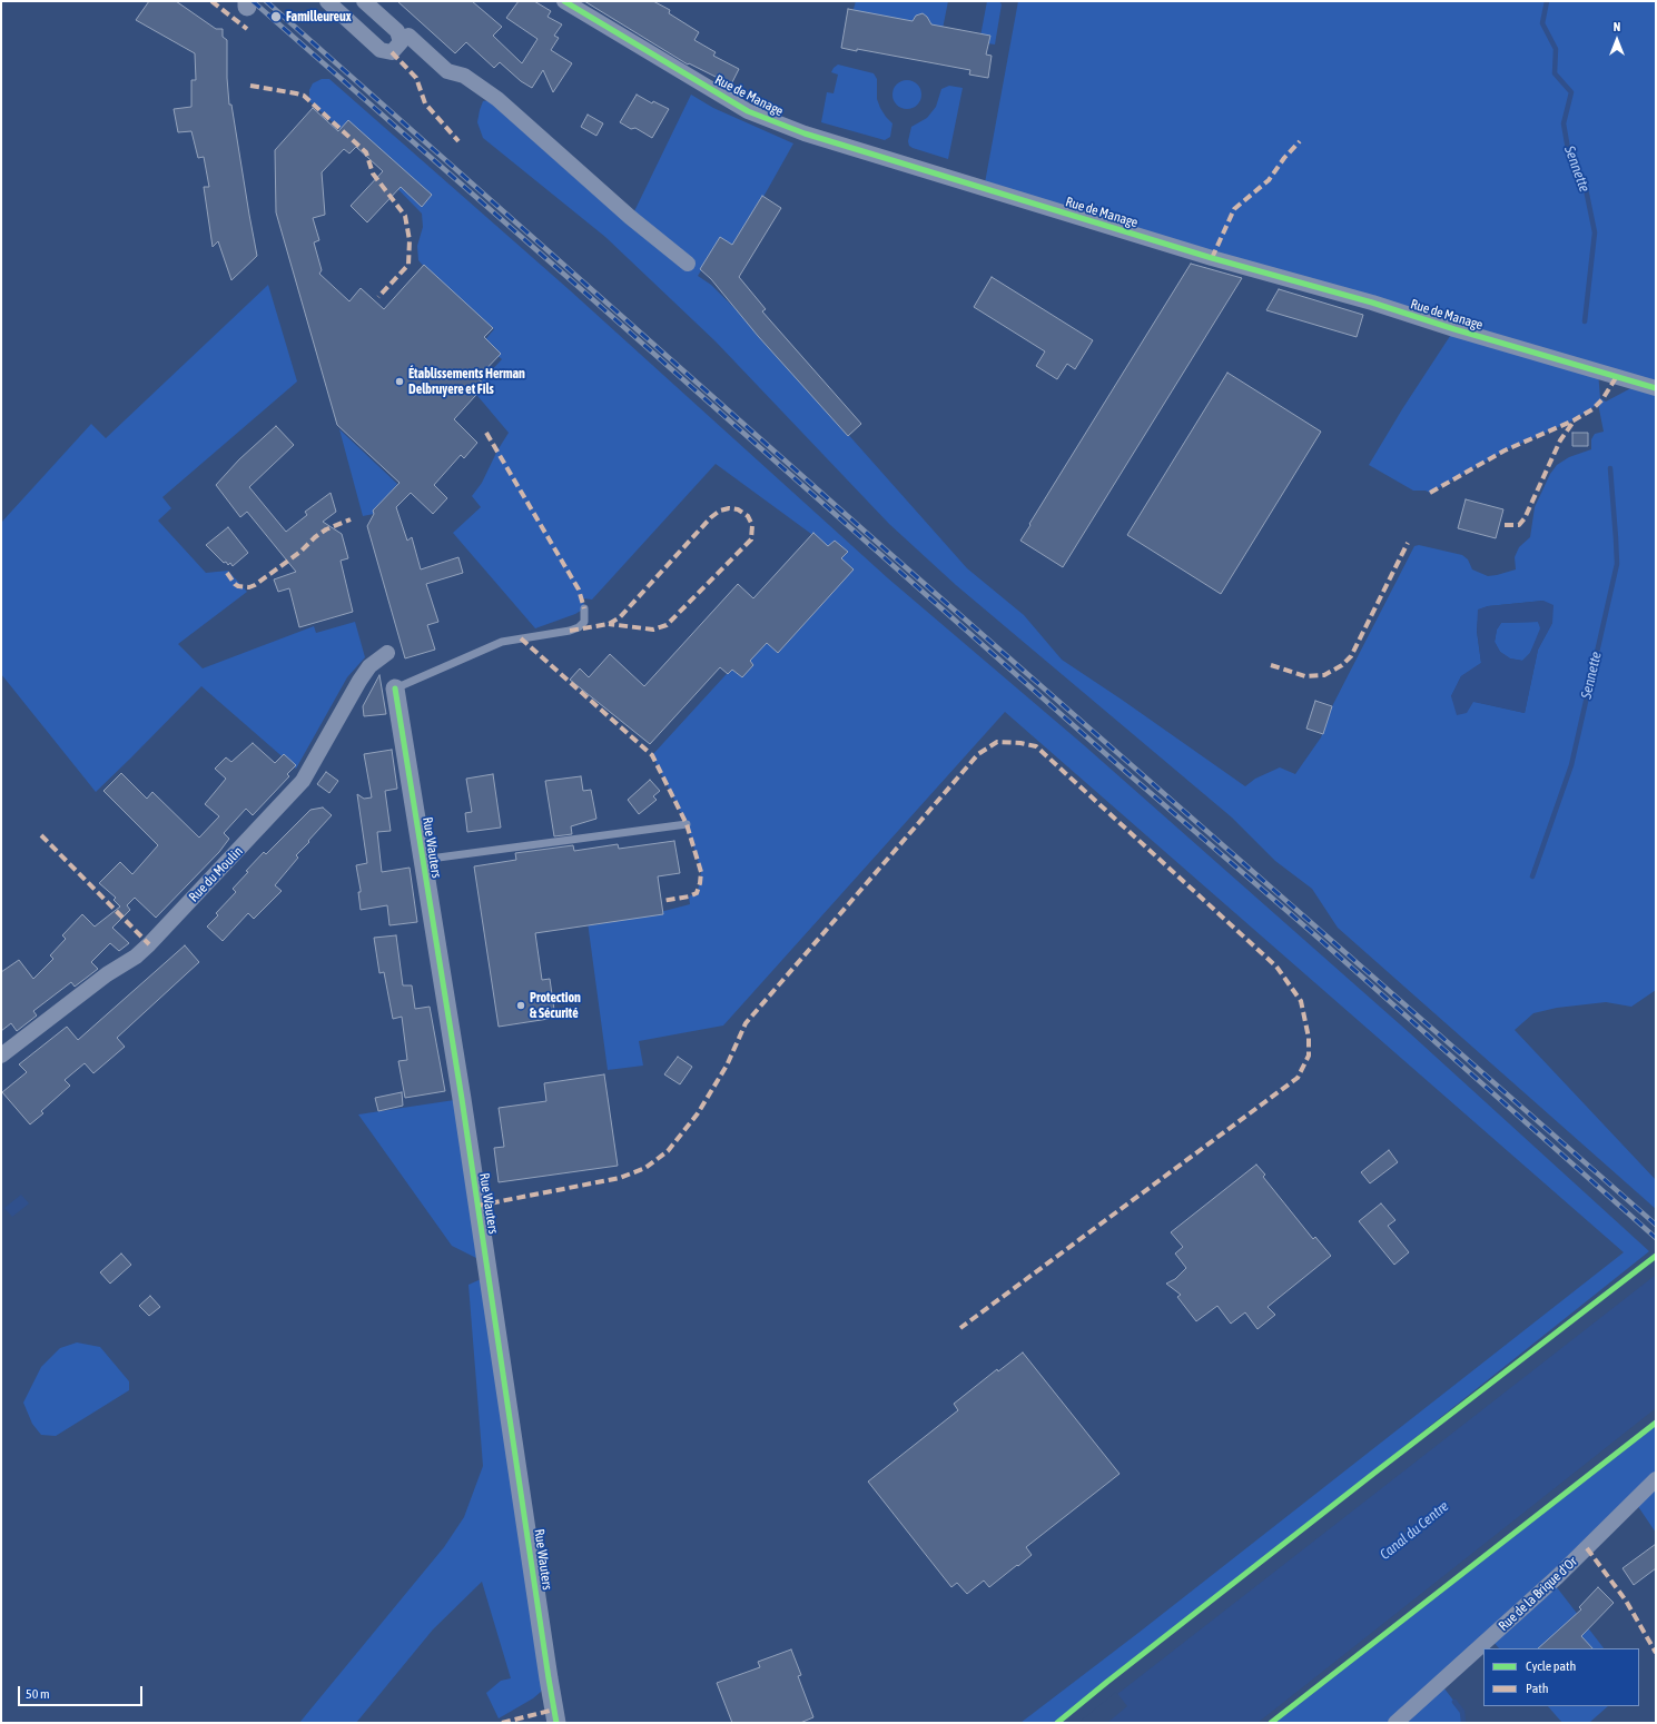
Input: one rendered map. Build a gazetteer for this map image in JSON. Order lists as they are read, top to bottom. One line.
{"streets":{"street":["Rue de Manage","Rue Wauters","Rue du Moulin","Rue de la Brique d'Or"]},"water":["Sennette","Canal du Centre"],"places":["Familleureux","Établissements Herman Delbruyere et Fils","Protection & Sécurité"],"legend":["Cycle path","Path"],"scale_bar":"50 m","north":"top"}
